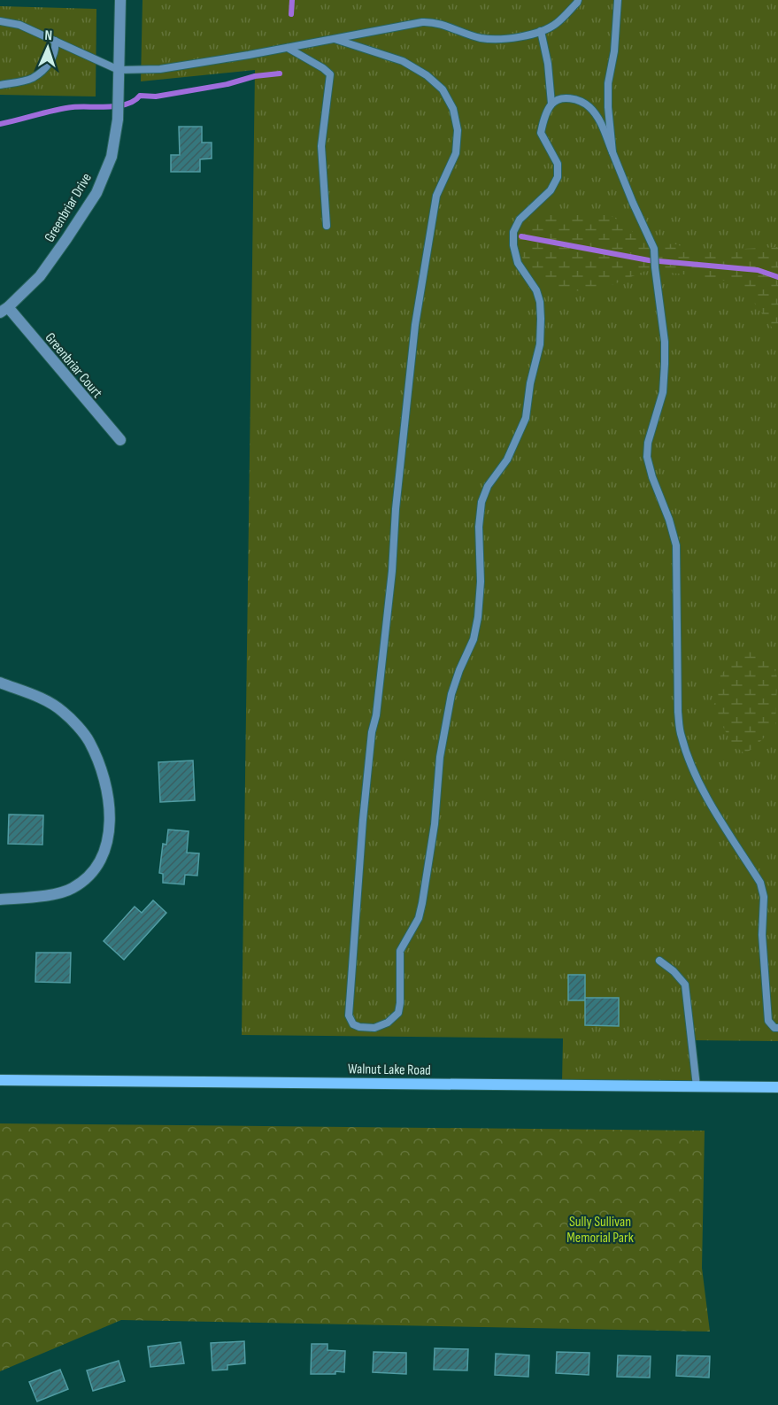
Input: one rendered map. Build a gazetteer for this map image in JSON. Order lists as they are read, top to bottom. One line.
{"streets":{"street":["Greenbriar Drive","Greenbriar Court","Walnut Lake Road"]},"crossings":[["Greenbriar Drive","Greenbriar Court"]],"parks":["Sully Sullivan Memorial Park"],"north":"top"}
